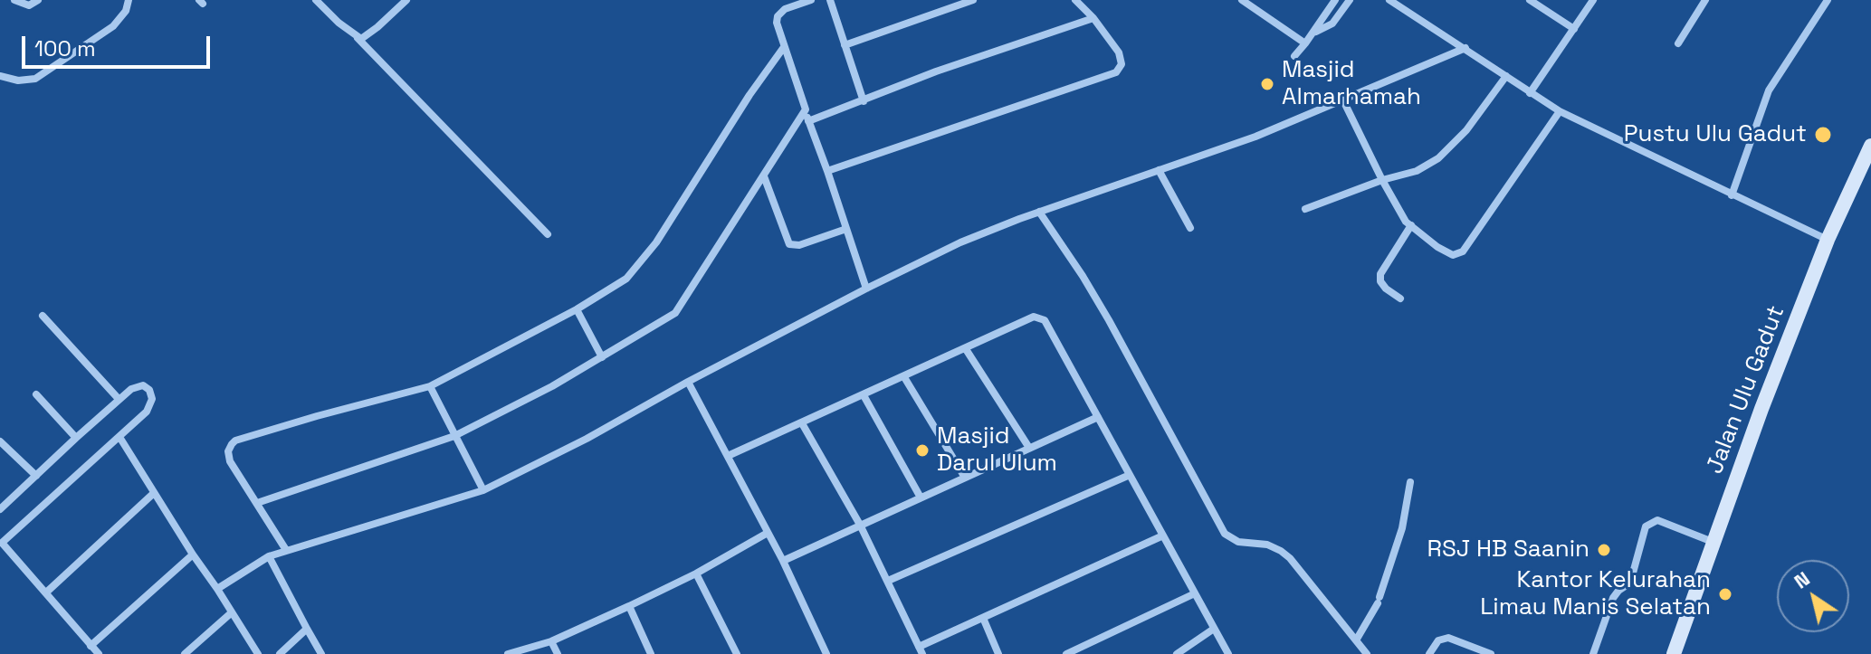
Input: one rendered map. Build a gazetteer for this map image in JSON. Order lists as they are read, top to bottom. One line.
{"streets":{"street":["Jalan Ulu Gadut"]},"places":["Masjid Almarhamah","Pustu Ulu Gadut","Masjid Darul Ulum","RSJ HB Saanin","Kantor Kelurahan Limau Manis Selatan"],"scale_bar":"100 m","north":"top left"}
